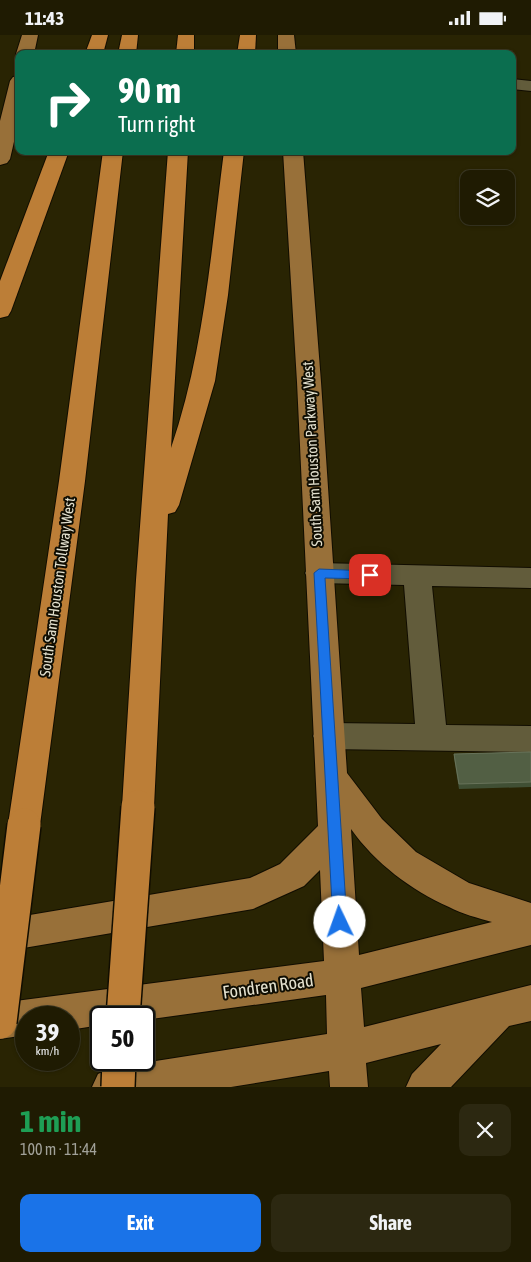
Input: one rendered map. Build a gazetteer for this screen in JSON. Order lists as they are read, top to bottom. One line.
{"streets":{"highway":["South Sam Houston Tollway West"],"main road":["South Sam Houston Parkway West","Fondren Road"]},"crossings":[["South Sam Houston Parkway West","Fondren Road"],["South Sam Houston Tollway West","Fondren Road"]],"page":{"status":"11:43","turn":["90 m","Turn right"],"speed":"39 km/h","limit":"50","heading":["1 min","100 m · 11:44"],"buttons":["Exit","Share"]}}
